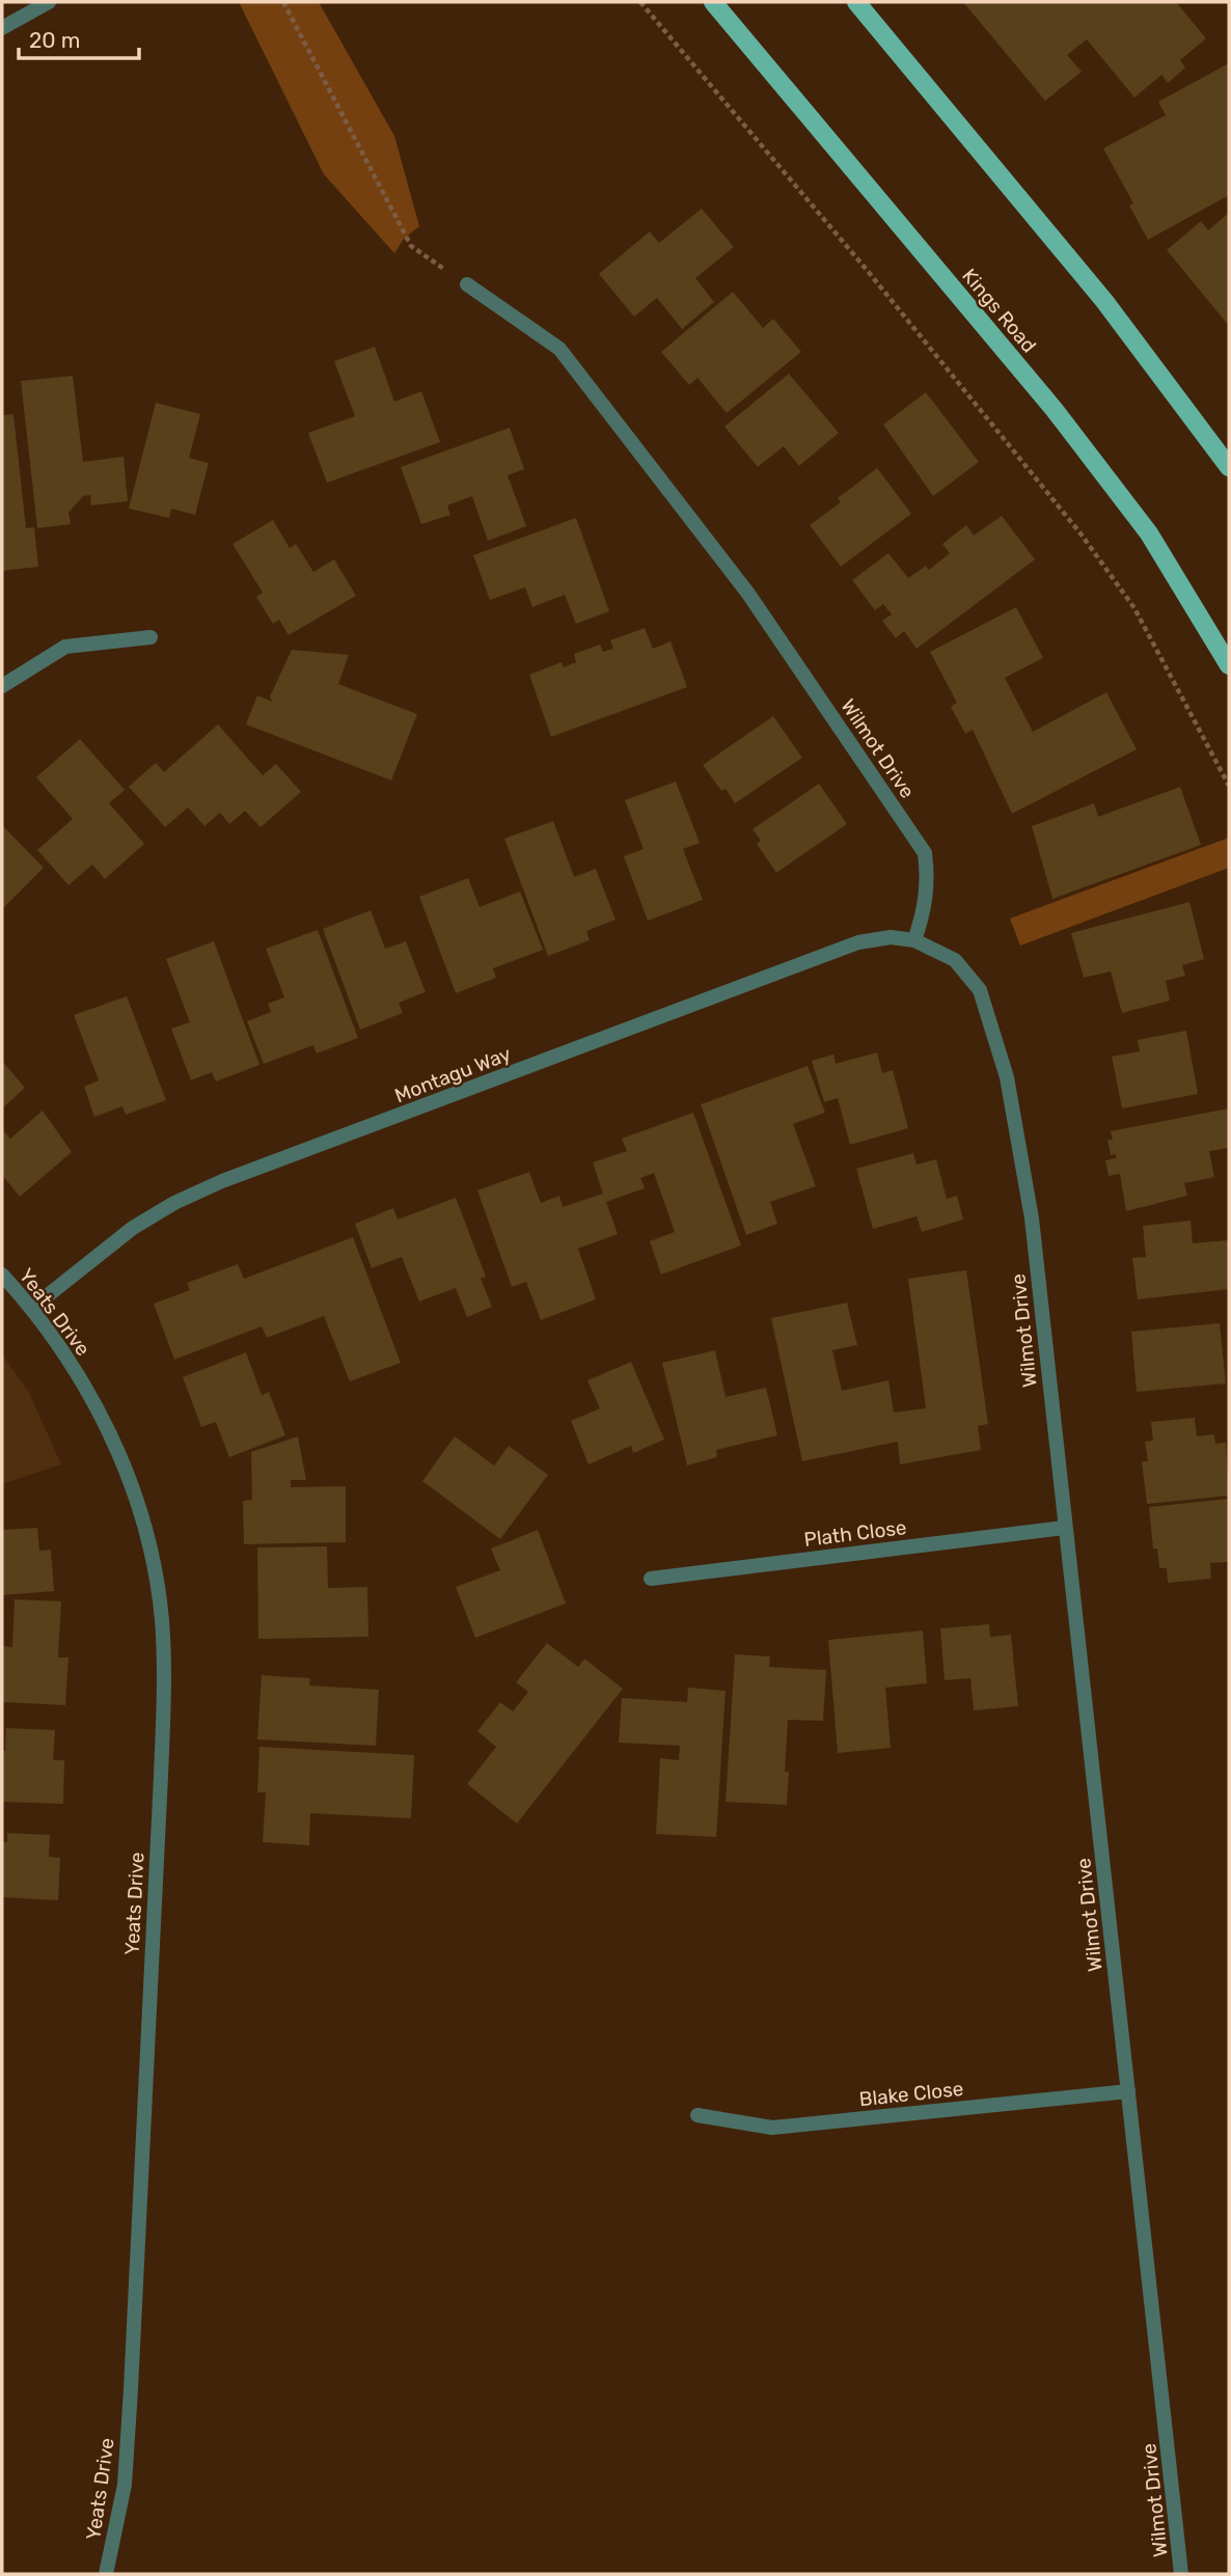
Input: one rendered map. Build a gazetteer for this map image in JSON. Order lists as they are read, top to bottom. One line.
{"streets":{"main road":["Kings Road"],"street":["Wilmot Drive","Montagu Way","Yeats Drive","Plath Close","Blake Close"]},"crossings":[["Wilmot Drive","Montagu Way"],["Wilmot Drive","Plath Close"],["Wilmot Drive","Blake Close"],["Montagu Way","Yeats Drive"]],"scale_bar":"20 m"}
